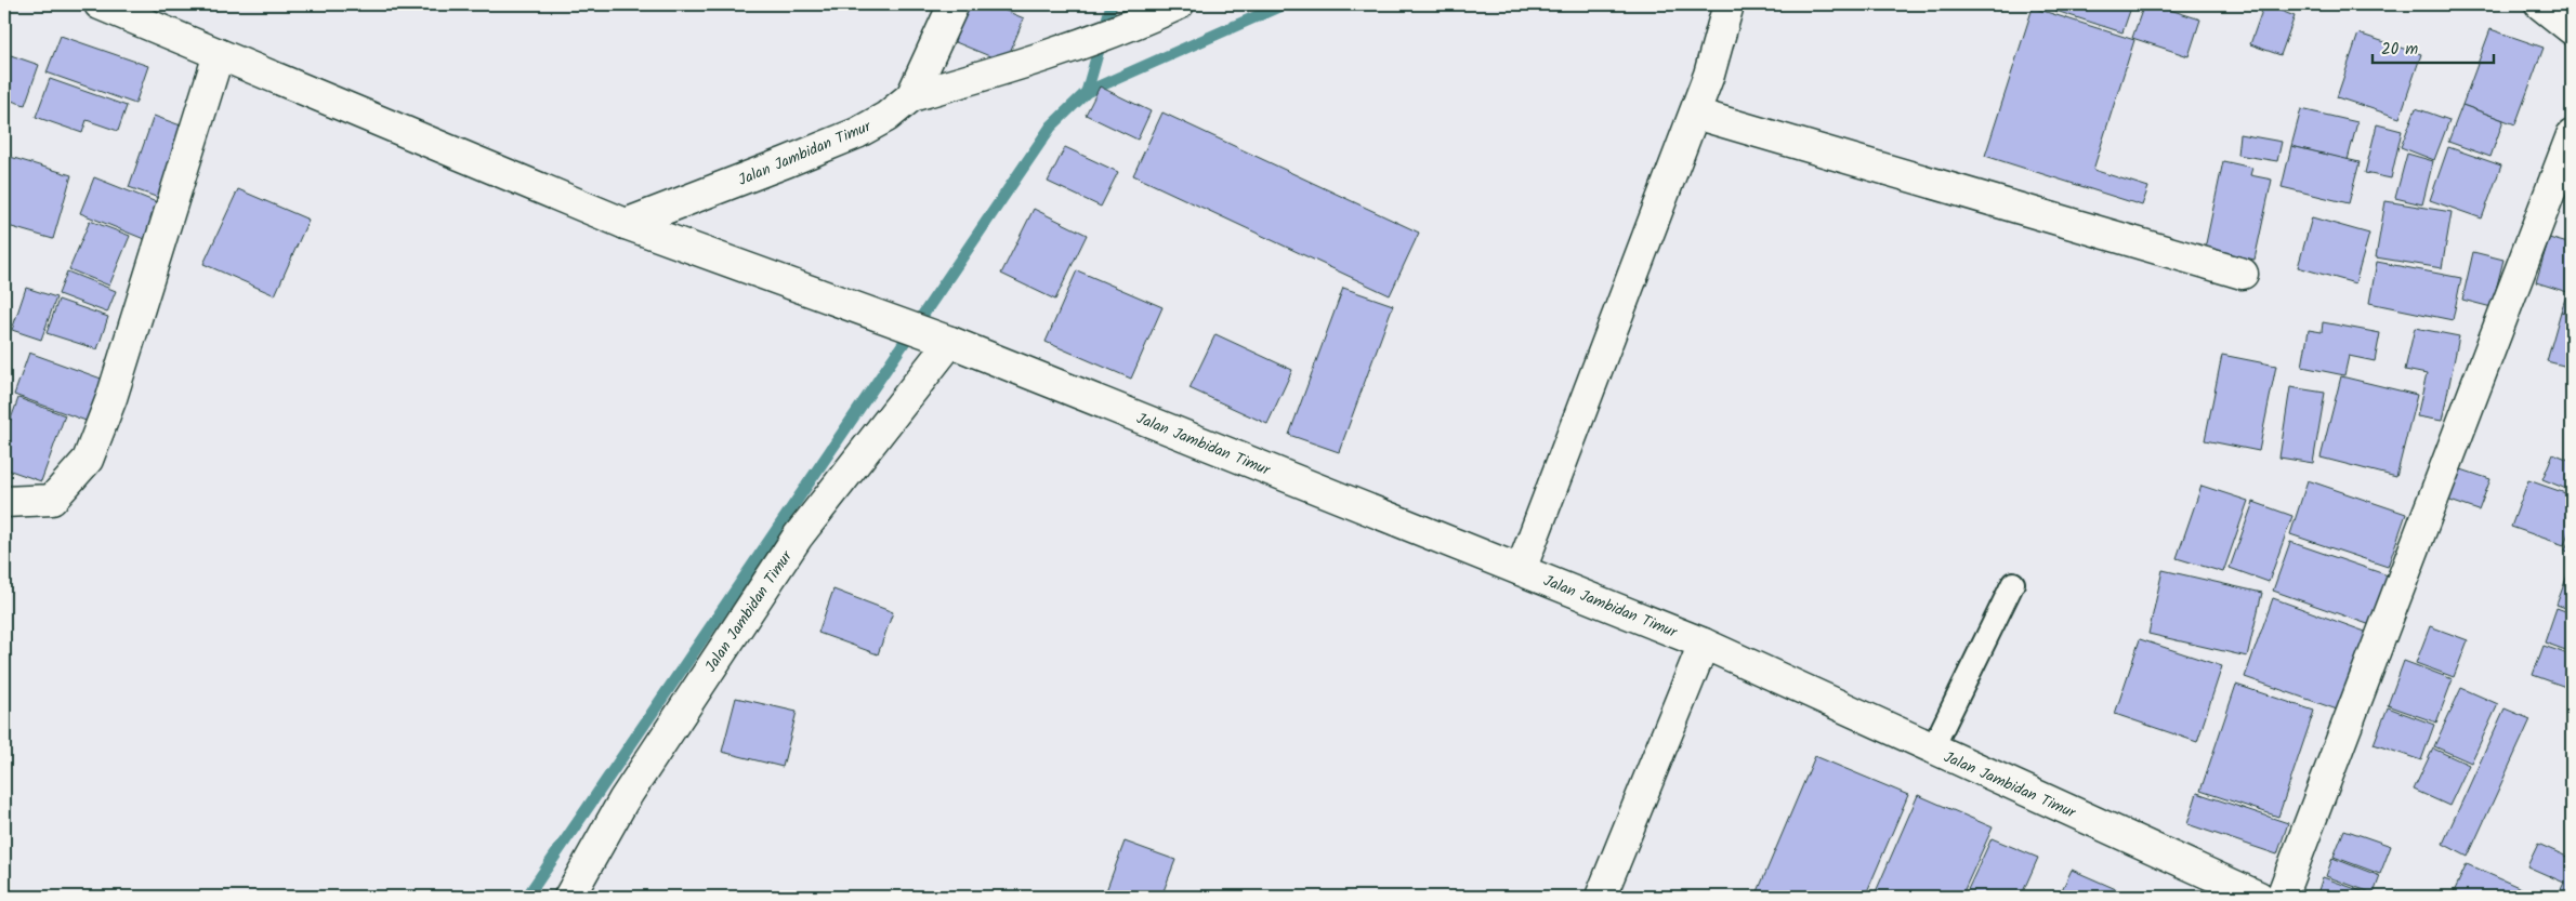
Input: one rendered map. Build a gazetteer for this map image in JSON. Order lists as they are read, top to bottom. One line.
{"streets":{"street":["Jalan Jambidan Timur"]},"scale_bar":"20 m"}
